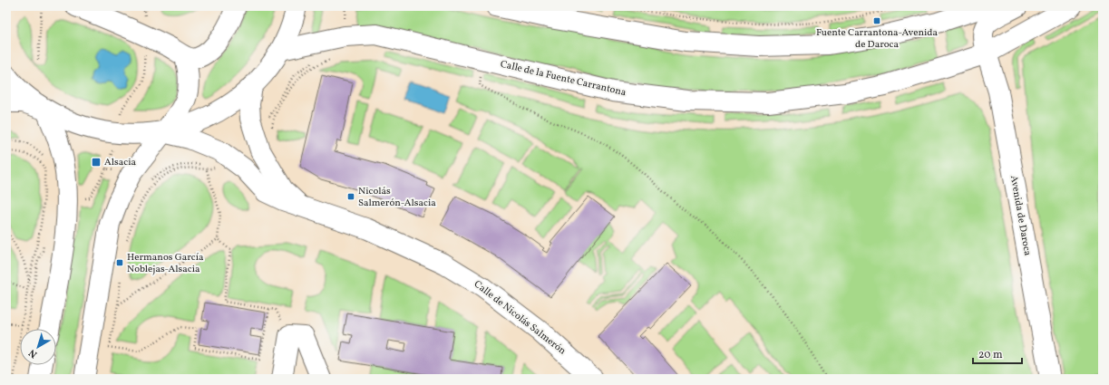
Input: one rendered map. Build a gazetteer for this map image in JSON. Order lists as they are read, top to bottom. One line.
{"streets":{"main road":["Calle de la Fuente Carrantona","Avenida de Daroca","Calle de Nicolás Salmerón"]},"crossings":[["Calle de la Fuente Carrantona","Avenida de Daroca"]],"places":{"transit":["Fuente Carrantona-Avenida de Daroca","Alsacia","Nicolás Salmerón-Alsacia","Hermanos García Noblejas-Alsacia"]},"scale_bar":"20 m","north":"bottom left"}
